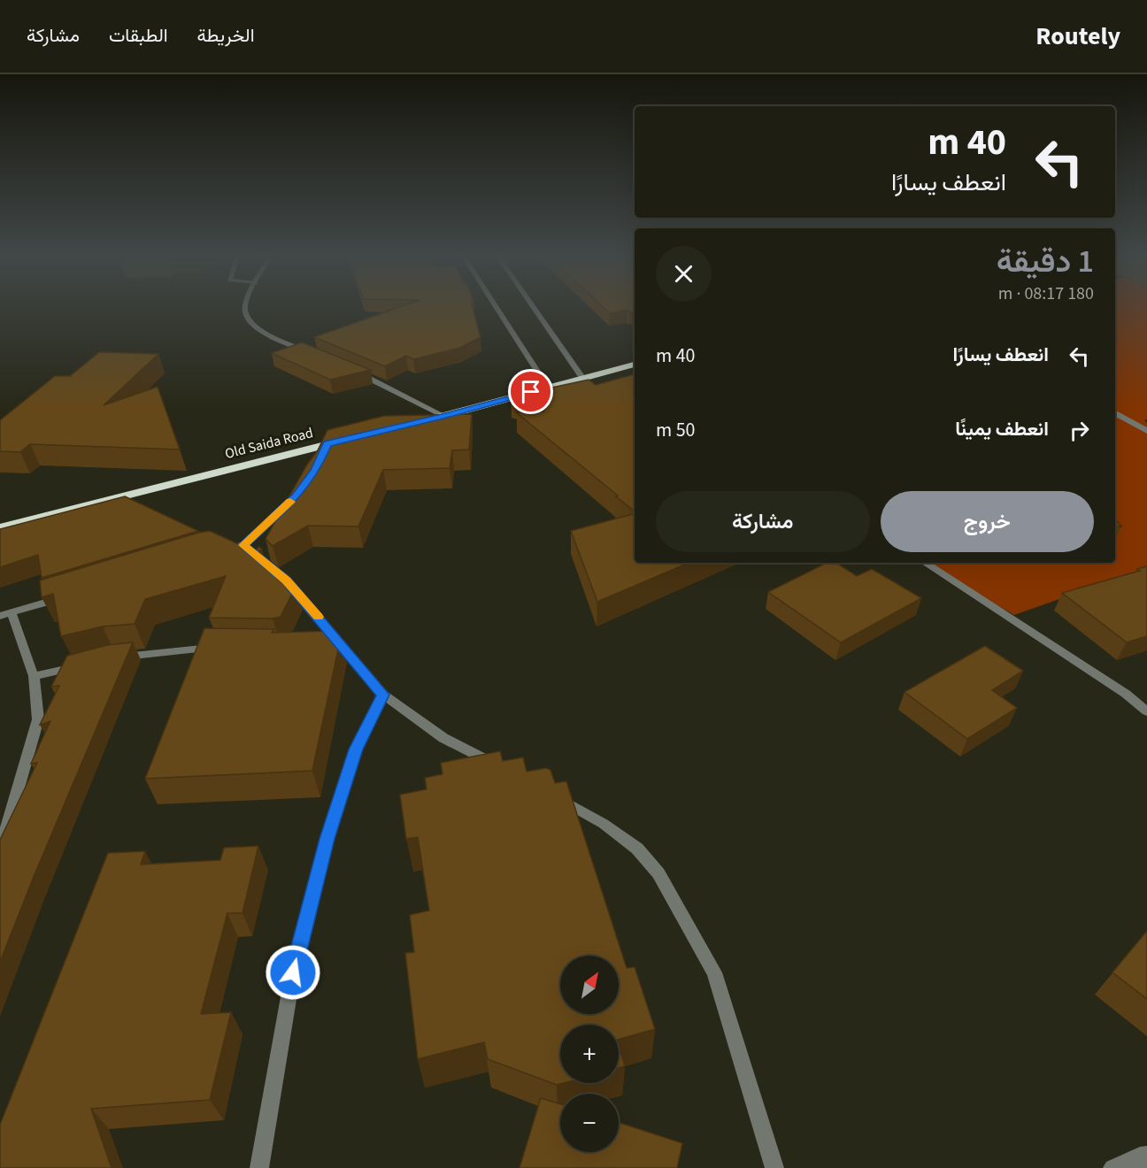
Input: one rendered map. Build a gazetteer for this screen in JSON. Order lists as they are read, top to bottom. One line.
{"streets":{"highway":["Old Saida Road"]},"north":"top right","page":{"header":"Routely","nav":["الخريطة","الطبقات","مشاركة"],"turn":["40 m","انعطف يسارًا"],"heading":["1 دقيقة","180 m · 08:17"],"list":[{"name":"انعطف يسارًا","value":"40 m"},{"name":"انعطف يمينًا","value":"50 m"}],"buttons":["خروج","مشاركة"],"map_buttons":["+","−"]}}
